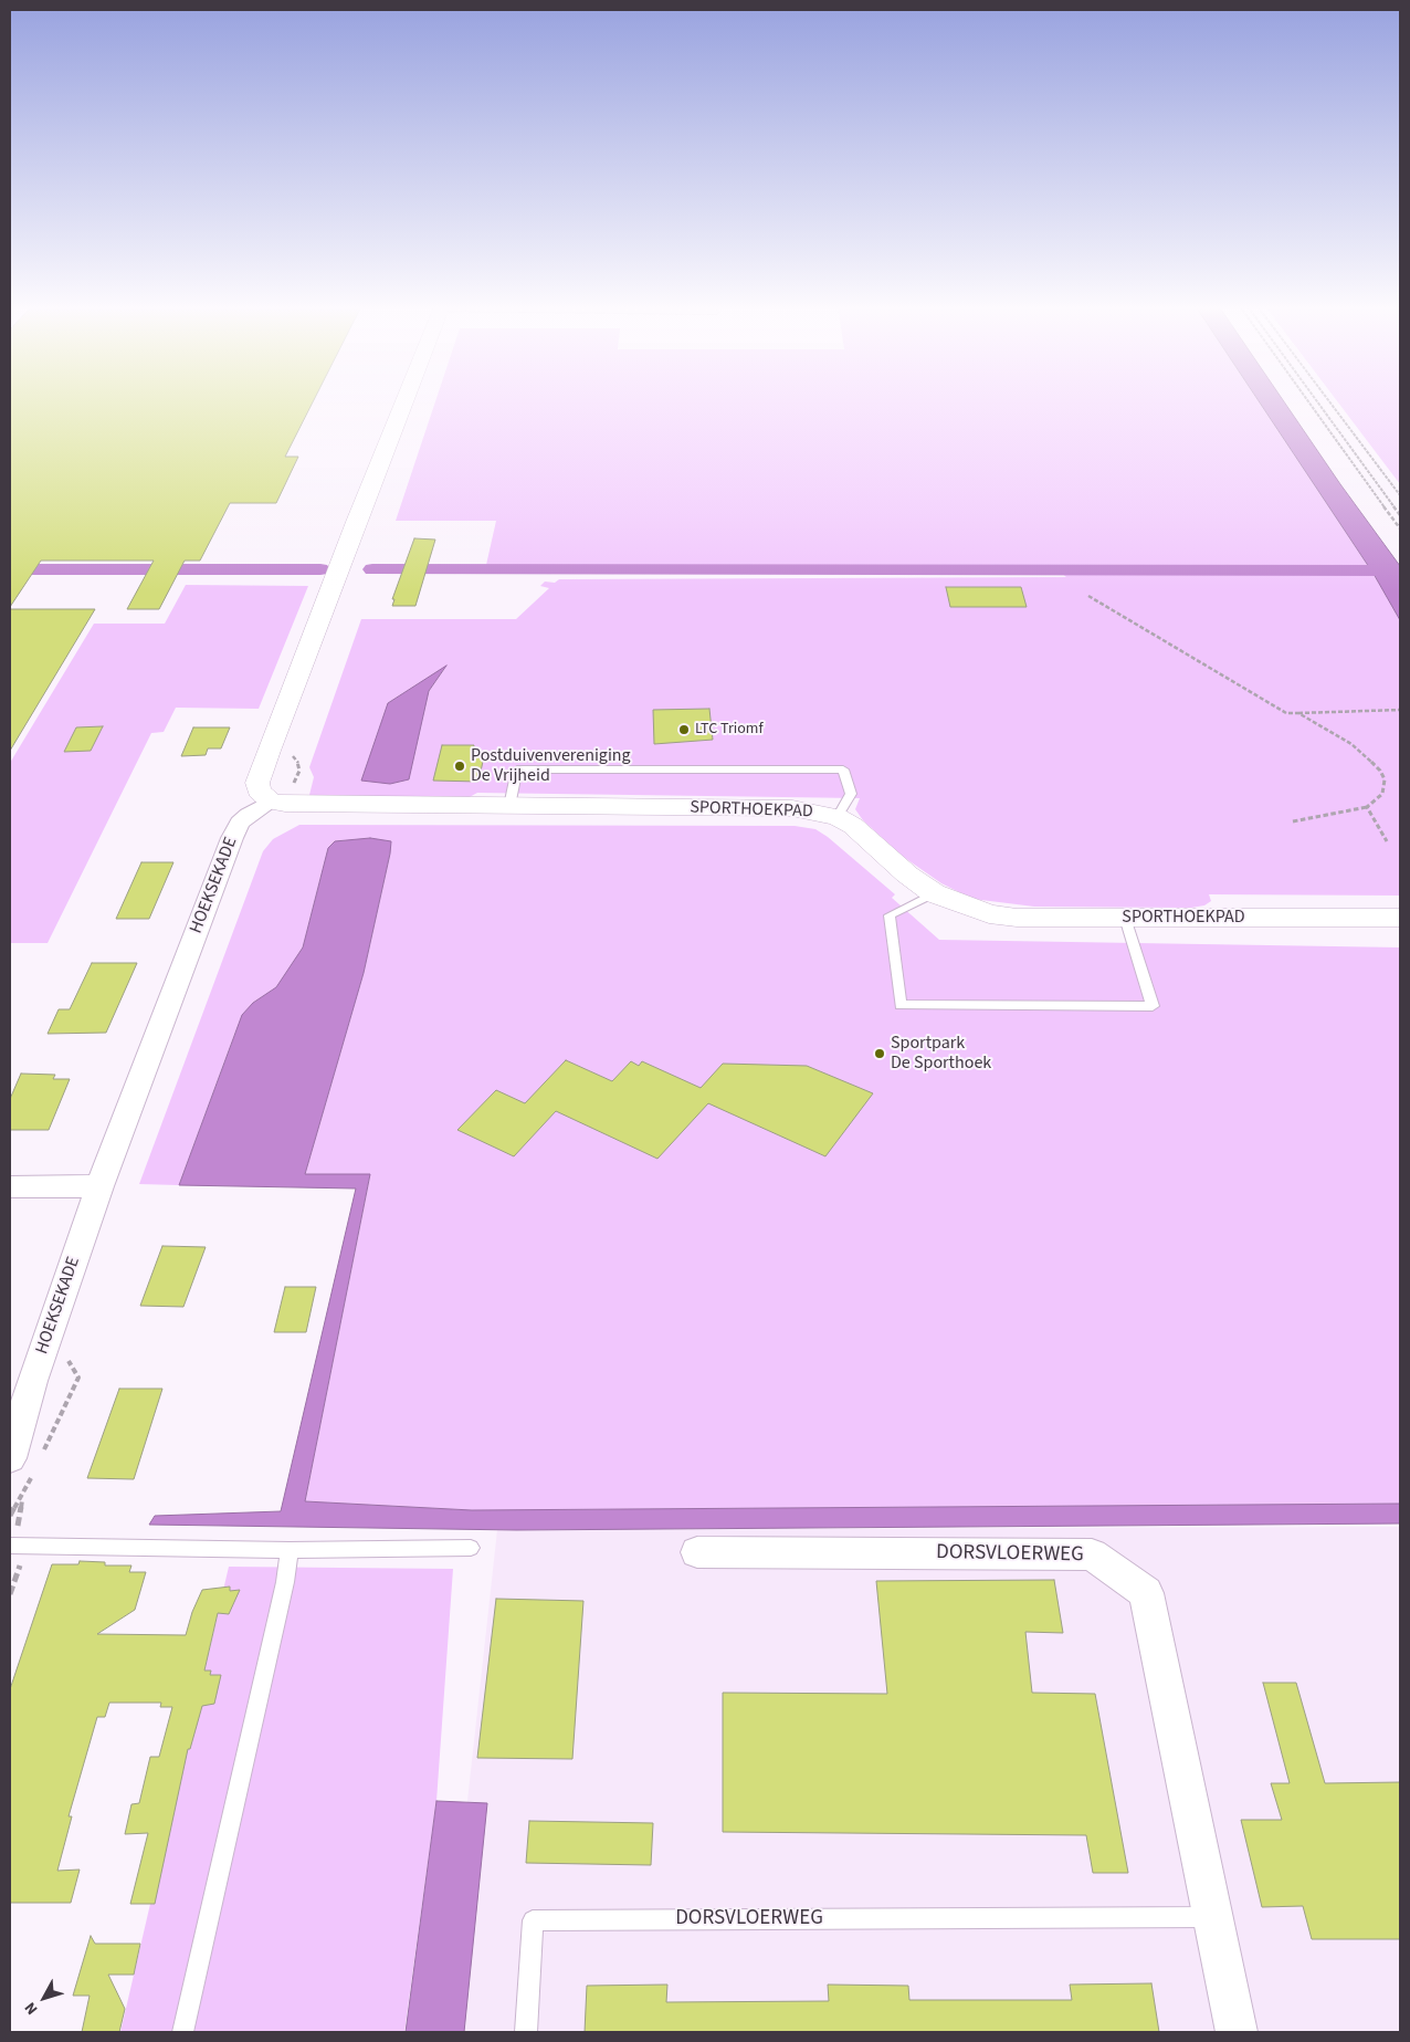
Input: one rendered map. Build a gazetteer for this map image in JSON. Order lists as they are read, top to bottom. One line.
{"streets":{"street":["SPORTHOEKPAD","HOEKSEKADE","DORSVLOERWEG"]},"crossings":[["SPORTHOEKPAD","HOEKSEKADE"]],"places":["LTC Triomf","Postduivenvereniging De Vrijheid","Sportpark De Sporthoek"],"north":"bottom left"}
